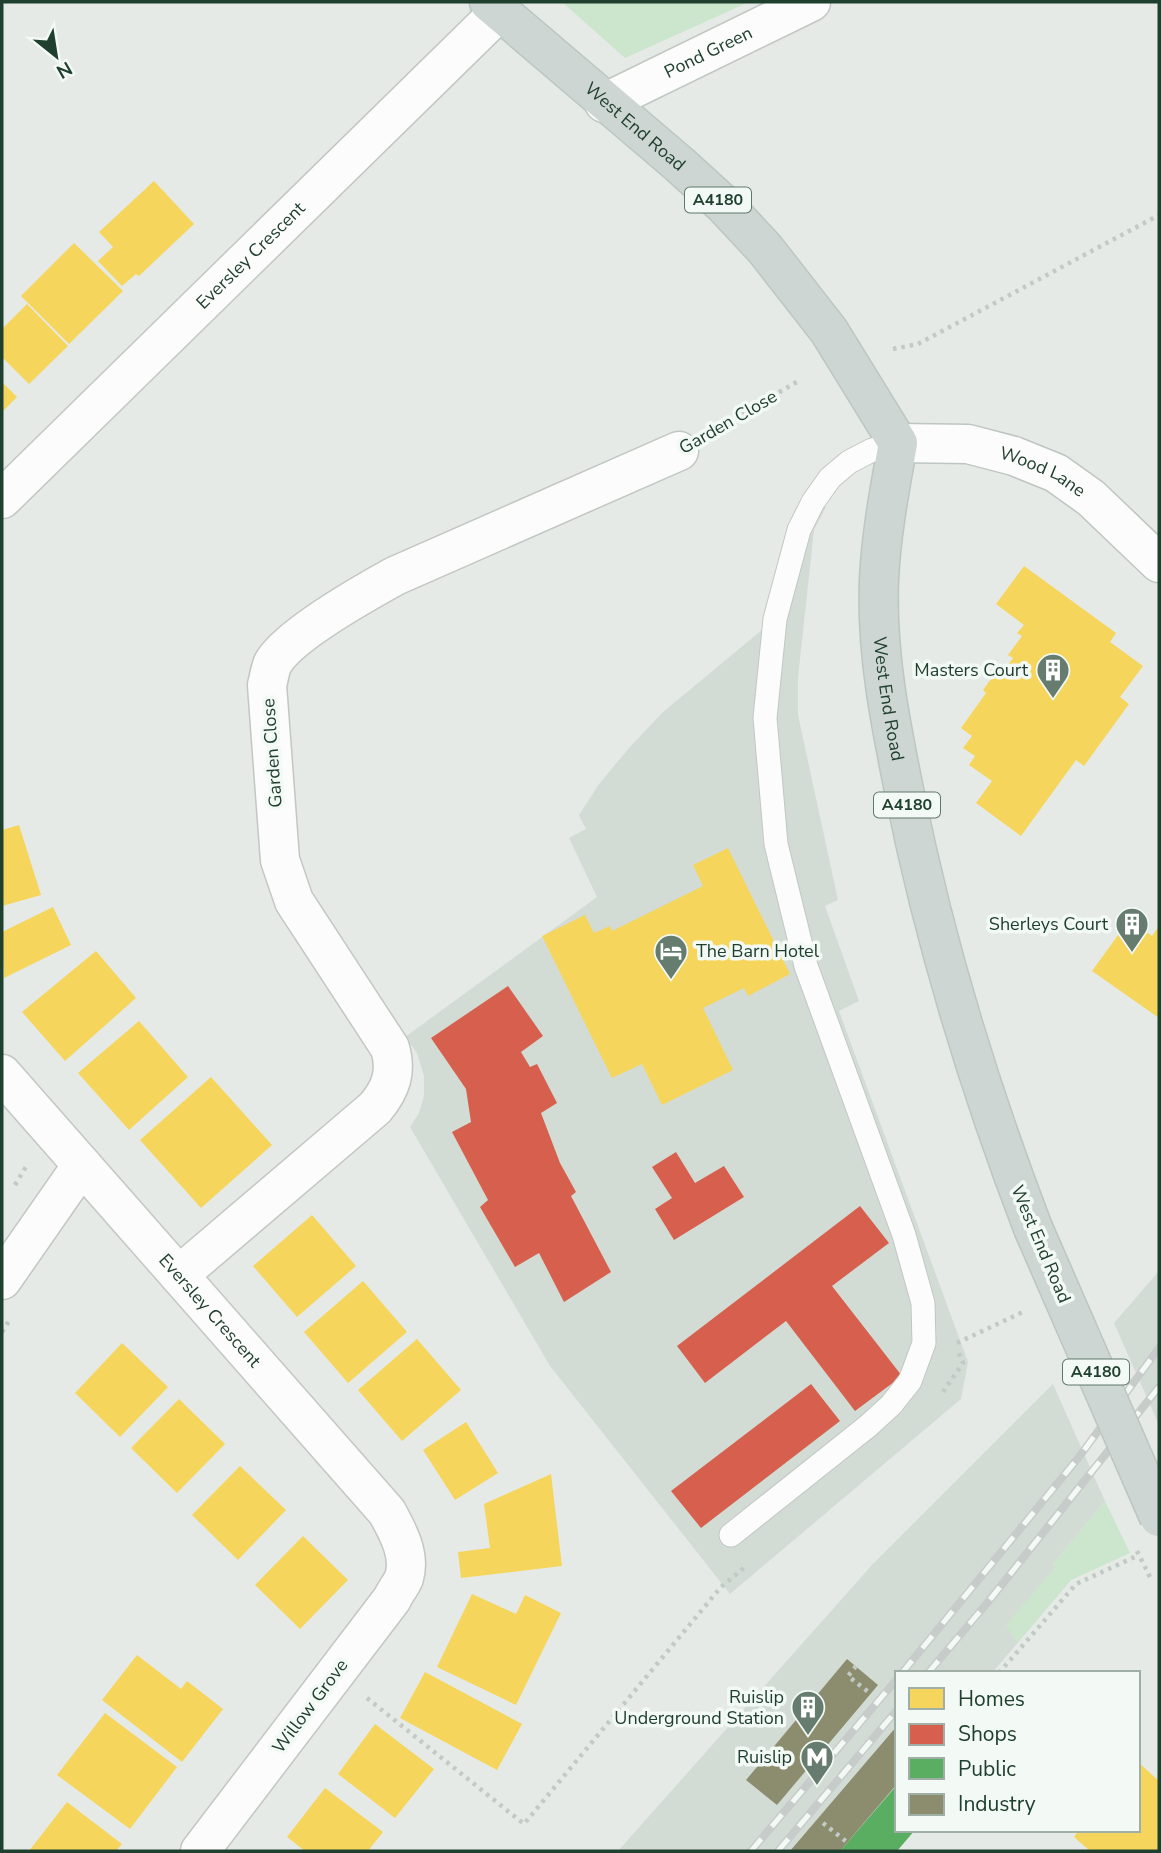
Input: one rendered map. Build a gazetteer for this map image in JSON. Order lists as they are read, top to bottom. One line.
{"streets":{"main road":["West End Road","A4180"],"street":["Pond Green","Eversley Crescent","Garden Close","Wood Lane","Willow Grove"]},"crossings":[["Pond Green","West End Road"],["West End Road","Eversley Crescent"],["West End Road","Wood Lane"],["Eversley Crescent","Garden Close"],["Eversley Crescent","Willow Grove"]],"places":{"building":["Masters Court","Sherleys Court","Ruislip Underground Station"],"hotel":["The Barn Hotel"],"metro station":["Ruislip"]},"legend":["Homes","Shops","Public","Industry"],"north":"bottom right"}
